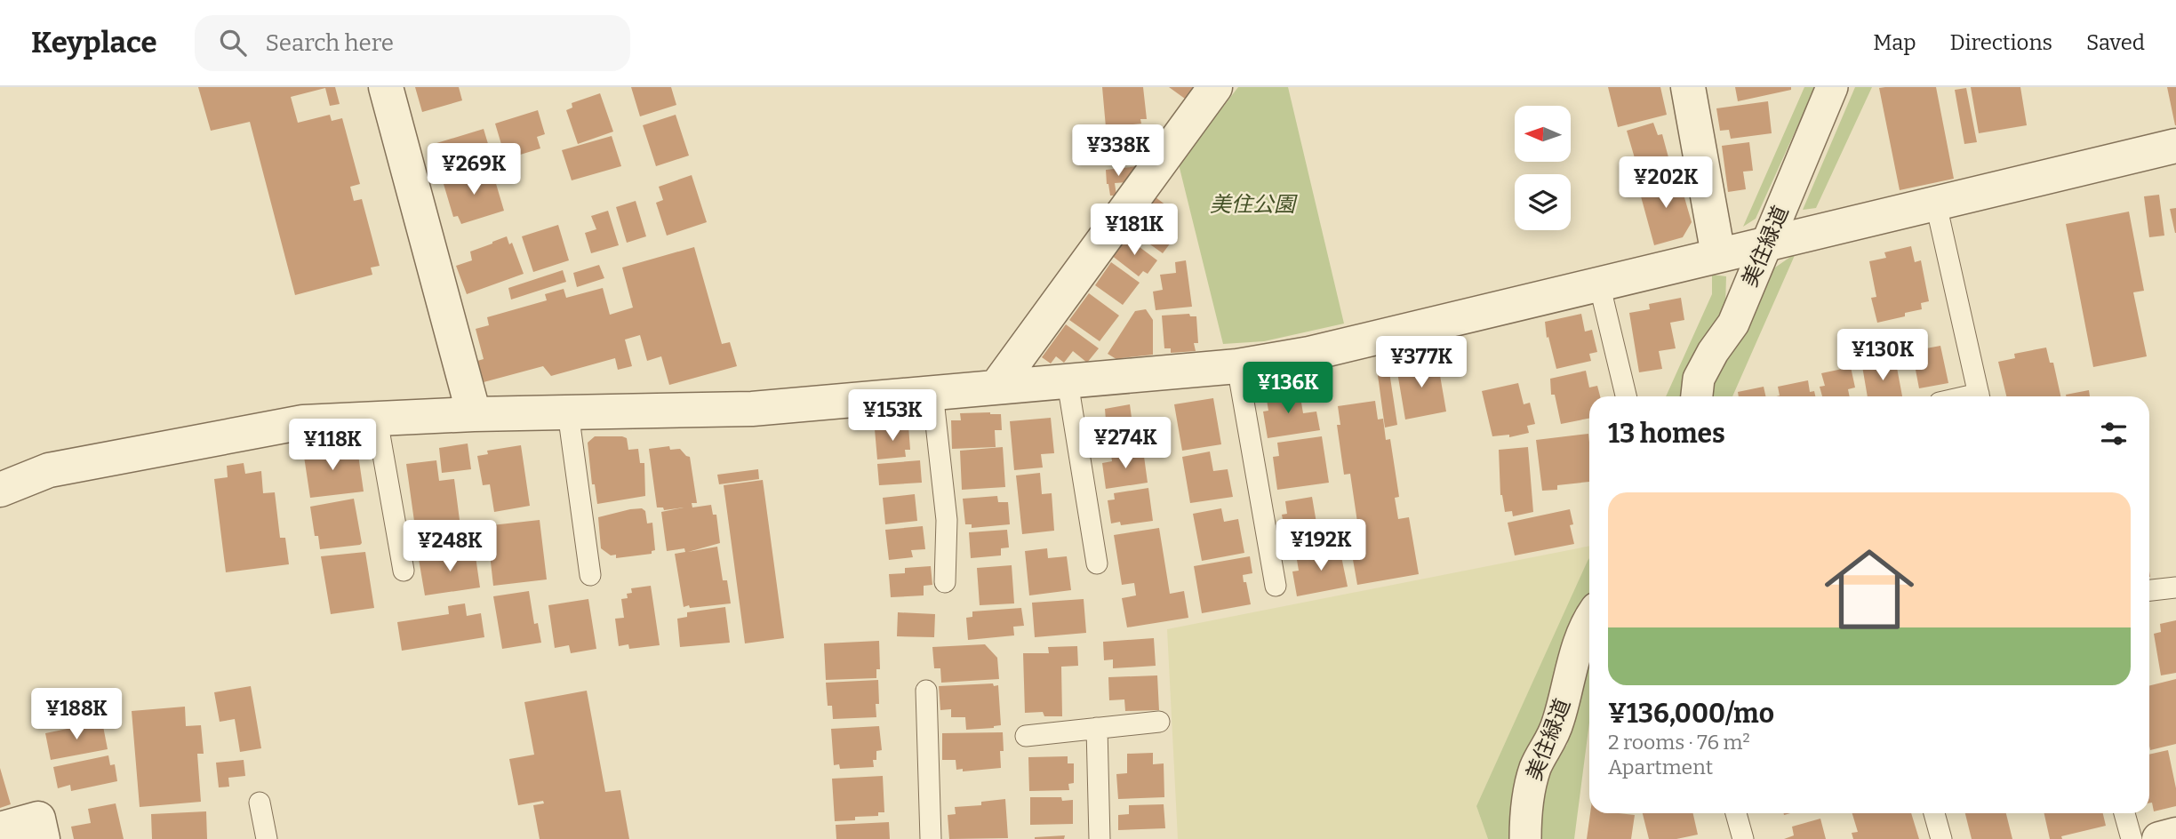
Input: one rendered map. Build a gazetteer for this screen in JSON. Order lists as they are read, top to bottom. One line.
{"streets":{"street":["美住緑道"]},"parks":["美住公園"],"north":"left","page":{"header":"Keyplace","search":"Search here","nav":["Map","Directions","Saved"],"price":["¥338K","¥269K","¥202K","¥181K","¥130K","¥377K","¥136K","¥153K","¥274K","¥118K","¥192K","¥248K","¥188K"],"heading":"13 homes","list":[{"name":"¥136,000/mo","note":"2 rooms · 76 m² · Apartment"}]}}
